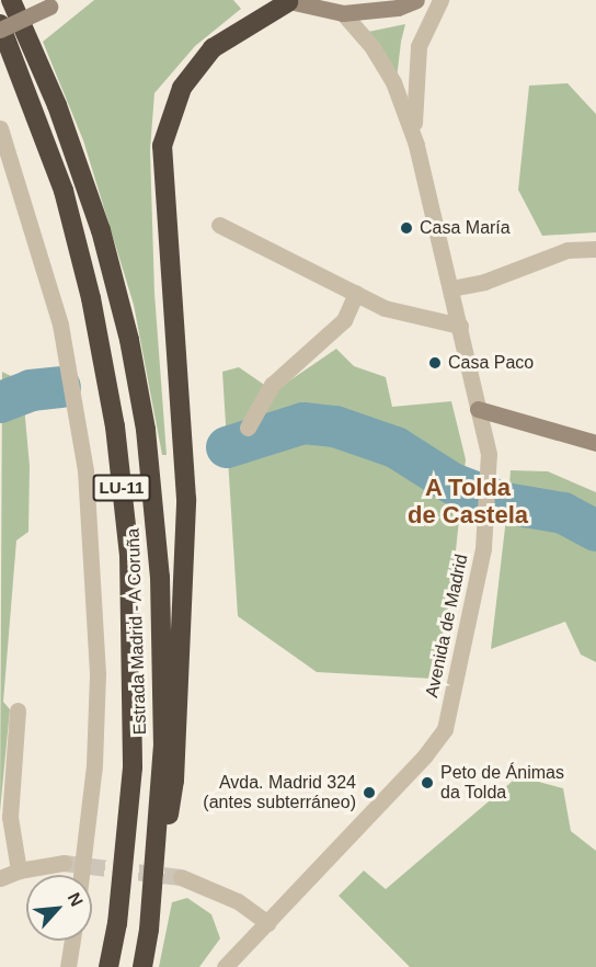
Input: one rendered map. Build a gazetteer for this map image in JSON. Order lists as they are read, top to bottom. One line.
{"streets":{"highway":["LU-11","Estrada Madrid - A Coruña"],"street":["Avenida de Madrid"]},"districts":["A Tolda de Castela"],"places":["Casa María","Casa Paco","Peto de Ánimas da Tolda","Avda. Madrid 324 (antes subterráneo)"],"north":"top right"}
